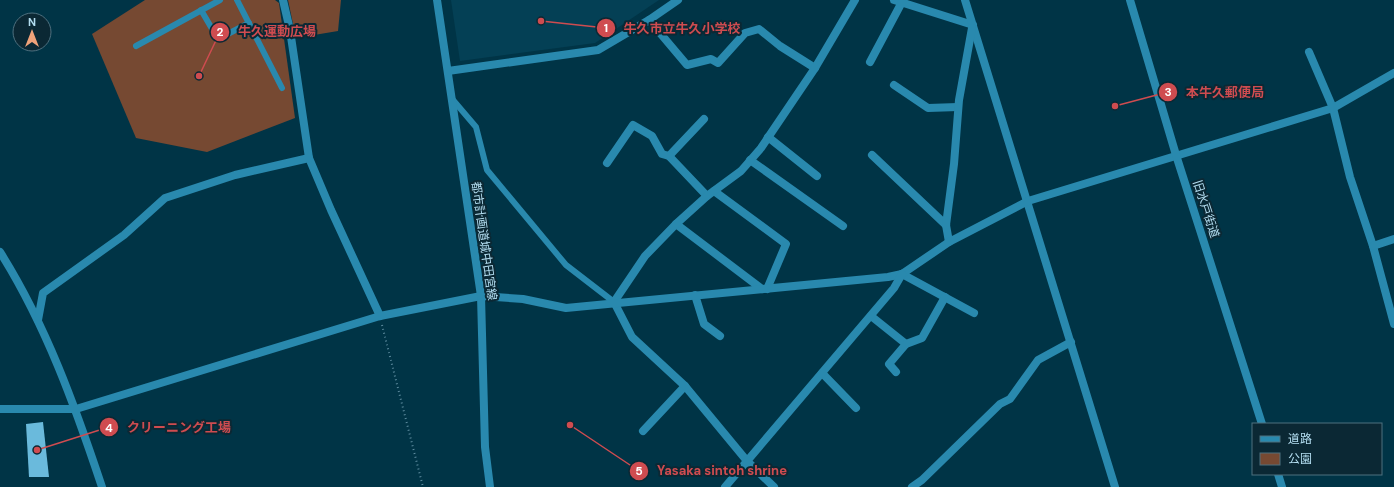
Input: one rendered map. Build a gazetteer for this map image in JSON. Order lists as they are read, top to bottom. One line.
{"streets":{"street":["旧水戸街道","都市計画道城中田宮線"]},"places":["牛久市立牛久小学校","牛久運動広場","本牛久郵便局","Yasaka sintoh shrine","クリーニング工場"],"legend":["道路","公園"],"north":"top"}
